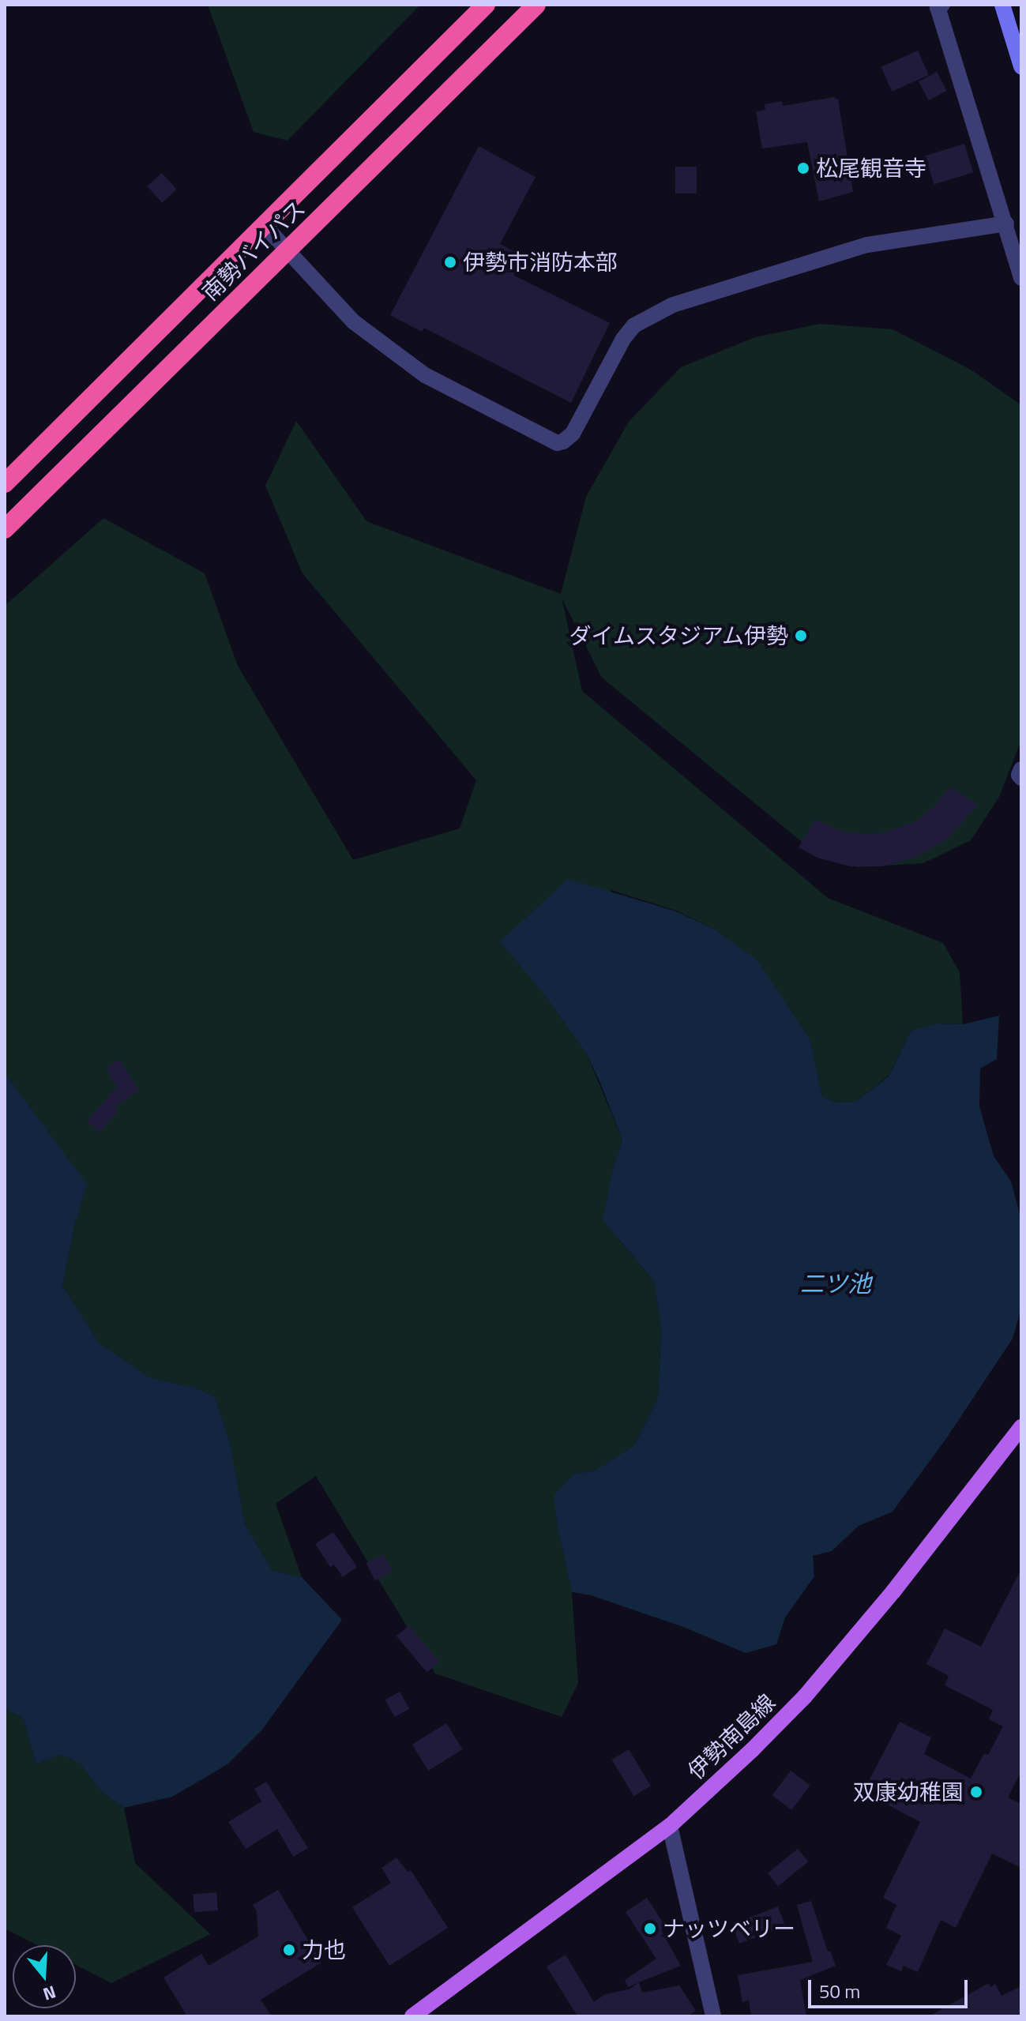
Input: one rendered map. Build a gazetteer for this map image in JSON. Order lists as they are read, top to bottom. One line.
{"streets":{"highway":["南勢バイパス"],"main road":["伊勢南島線"]},"water":["二ツ池"],"places":["松尾観音寺","伊勢市消防本部","ダイムスタジアム伊勢","双康幼稚園","ナッツベリー","力也"],"scale_bar":"50 m","north":"bottom"}
